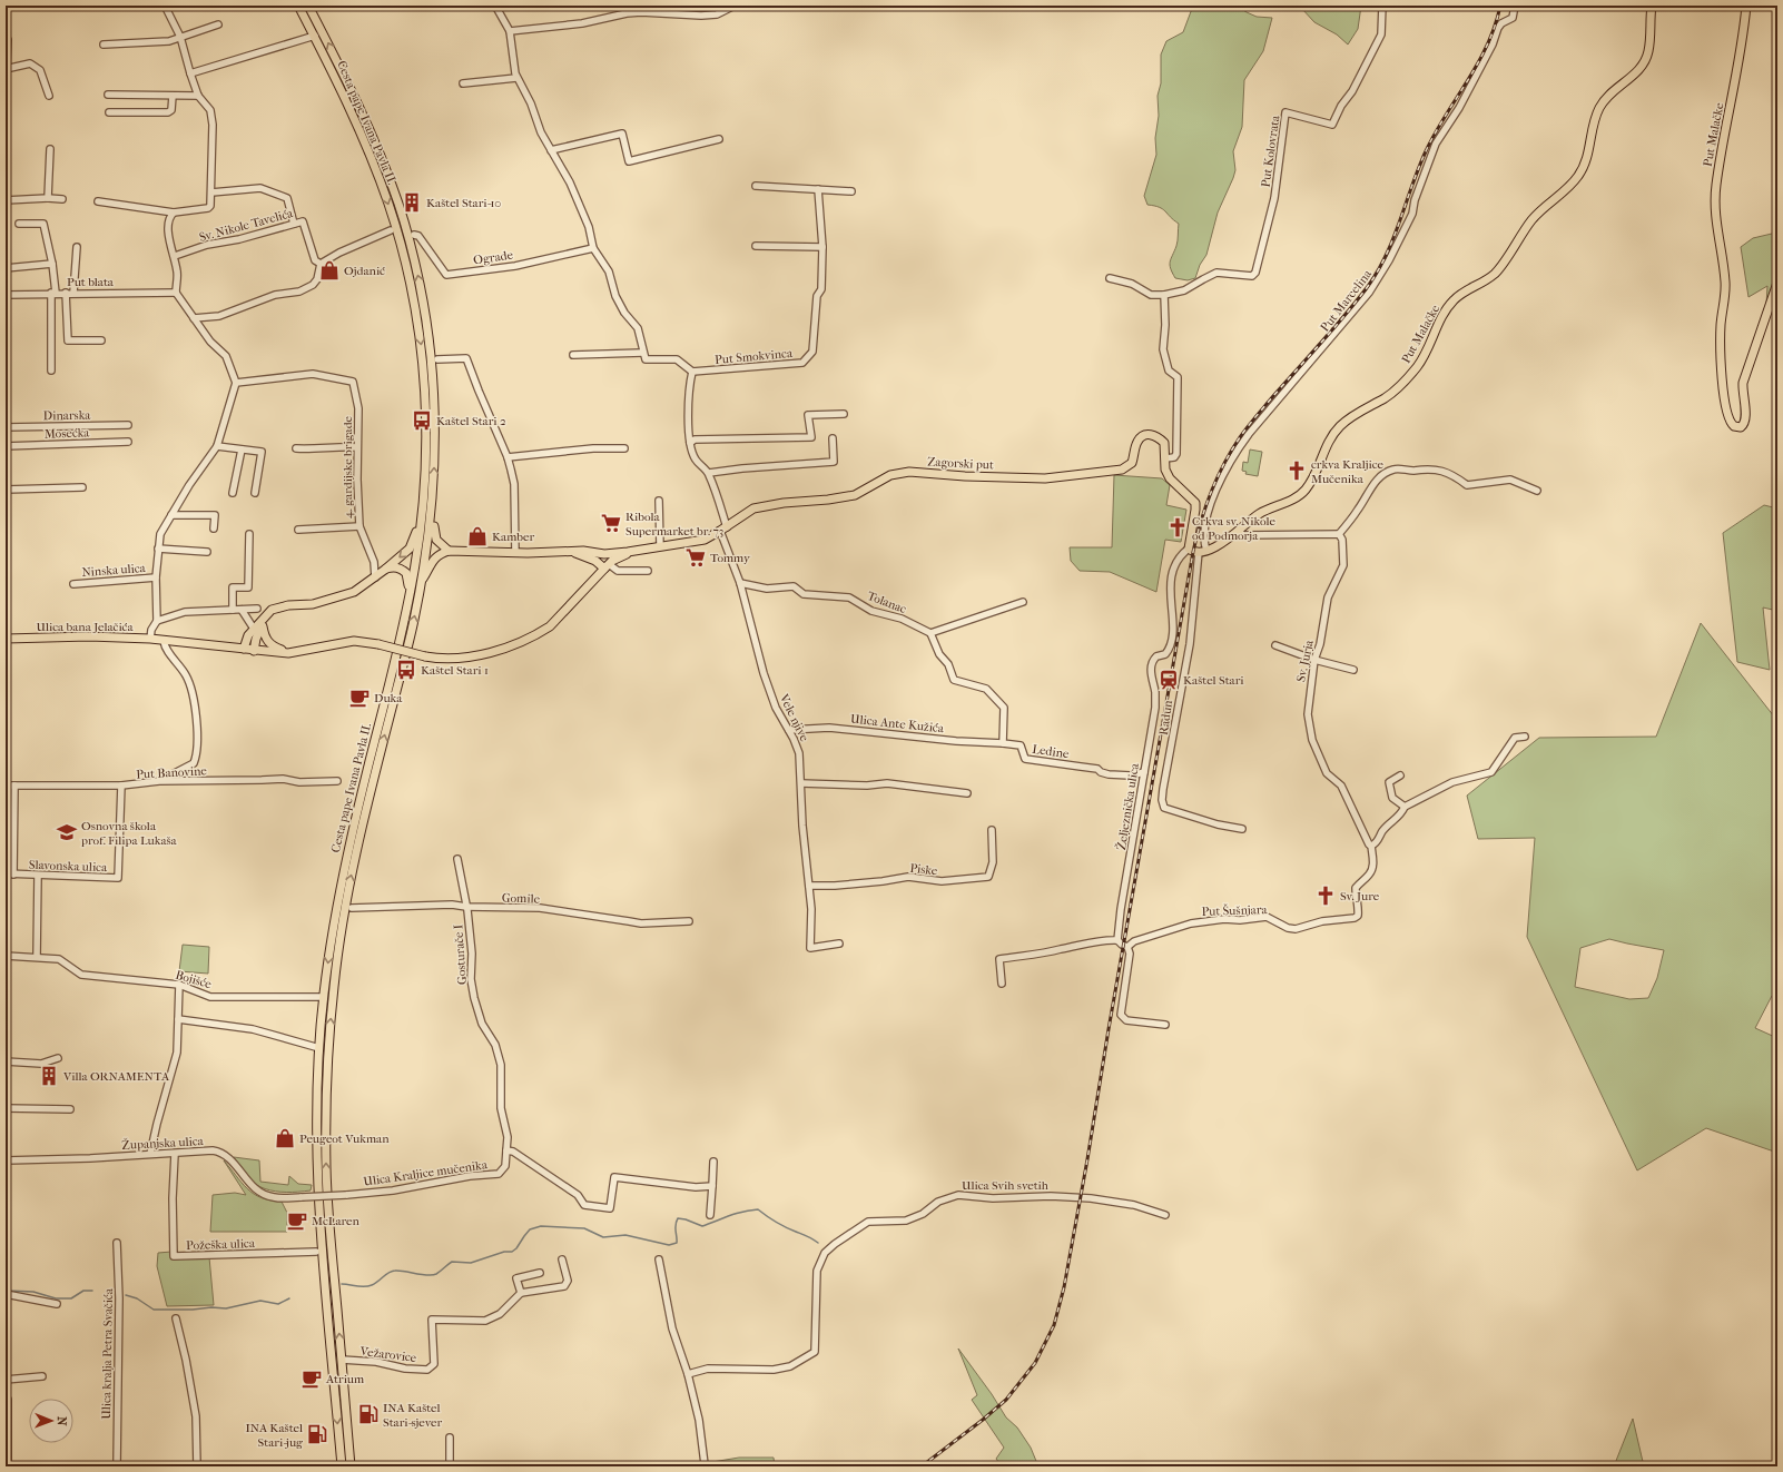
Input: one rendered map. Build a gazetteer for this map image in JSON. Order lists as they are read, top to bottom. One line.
{"streets":{"main road":["Cesta pape Ivana Pavla II.","Put Malačke","Zagorski put","Ulica bana Jelačića"],"street":["Put Kolovrata","Sv. Nikole Tavelića","Ograde","Put blata","Put Marcelina","Put Smokvinca","Dinarska","Mosećka","4. gardijske brigade","Ninska ulica","Tolanac","Sv. Jurja","Vele njive","Radun","Ulica Ante Kužića","Ledine","Put Banovine","Željeznička ulica","Slavonska ulica","Piske","Gomile","Put Šušnjara","Gosturače I","Bojišće","Županjska ulica","Ulica Kraljice mučenika","Ulica Svih svetih","Požeška ulica","Ulica kralja Petra Svačića","Vežarovice"]},"crossings":[["Cesta pape Ivana Pavla II.","Bojišće"],["Cesta pape Ivana Pavla II.","Vežarovice"],["Put Malačke","Put Marcelina"],["Put Malačke","Radun"],["Put Marcelina","Radun"],["Zagorski put","Vele njive"],["Zagorski put","Željeznička ulica"],["Tolanac","Vele njive"],["Sv. Jurja","Put Šušnjara"],["Vele njive","Ulica Ante Kužića"],["Vele njive","Piske"],["Ulica Ante Kužića","Ledine"],["Ledine","Željeznička ulica"],["Put Banovine","Slavonska ulica"],["Gomile","Gosturače I"],["Gosturače I","Ulica Kraljice mučenika"],["Županjska ulica","Ulica Kraljice mučenika"],["Županjska ulica","Požeška ulica"]],"places":{"building":["Kaštel Stari-10","Villa ORNAMENTA"],"shop":["Ojdanić","Kamber","Peugeot Vukman"],"bus stop":["Kaštel Stari 2","Kaštel Stari 1"],"church":["crkva Kraljice Mučenika","Crkva sv. Nikole od Podmorja","Sv. Jure"],"supermarket":["Ribola Supermarket br. 73","Tommy"],"station":["Kaštel Stari"],"cafe":["Duka","McLaren","Atrium"],"school or university":["Osnovna škola prof. Filipa Lukaša"],"fuel station":["INA Kaštel Stari-sjever","INA Kaštel Stari-jug"]},"north":"right"}
